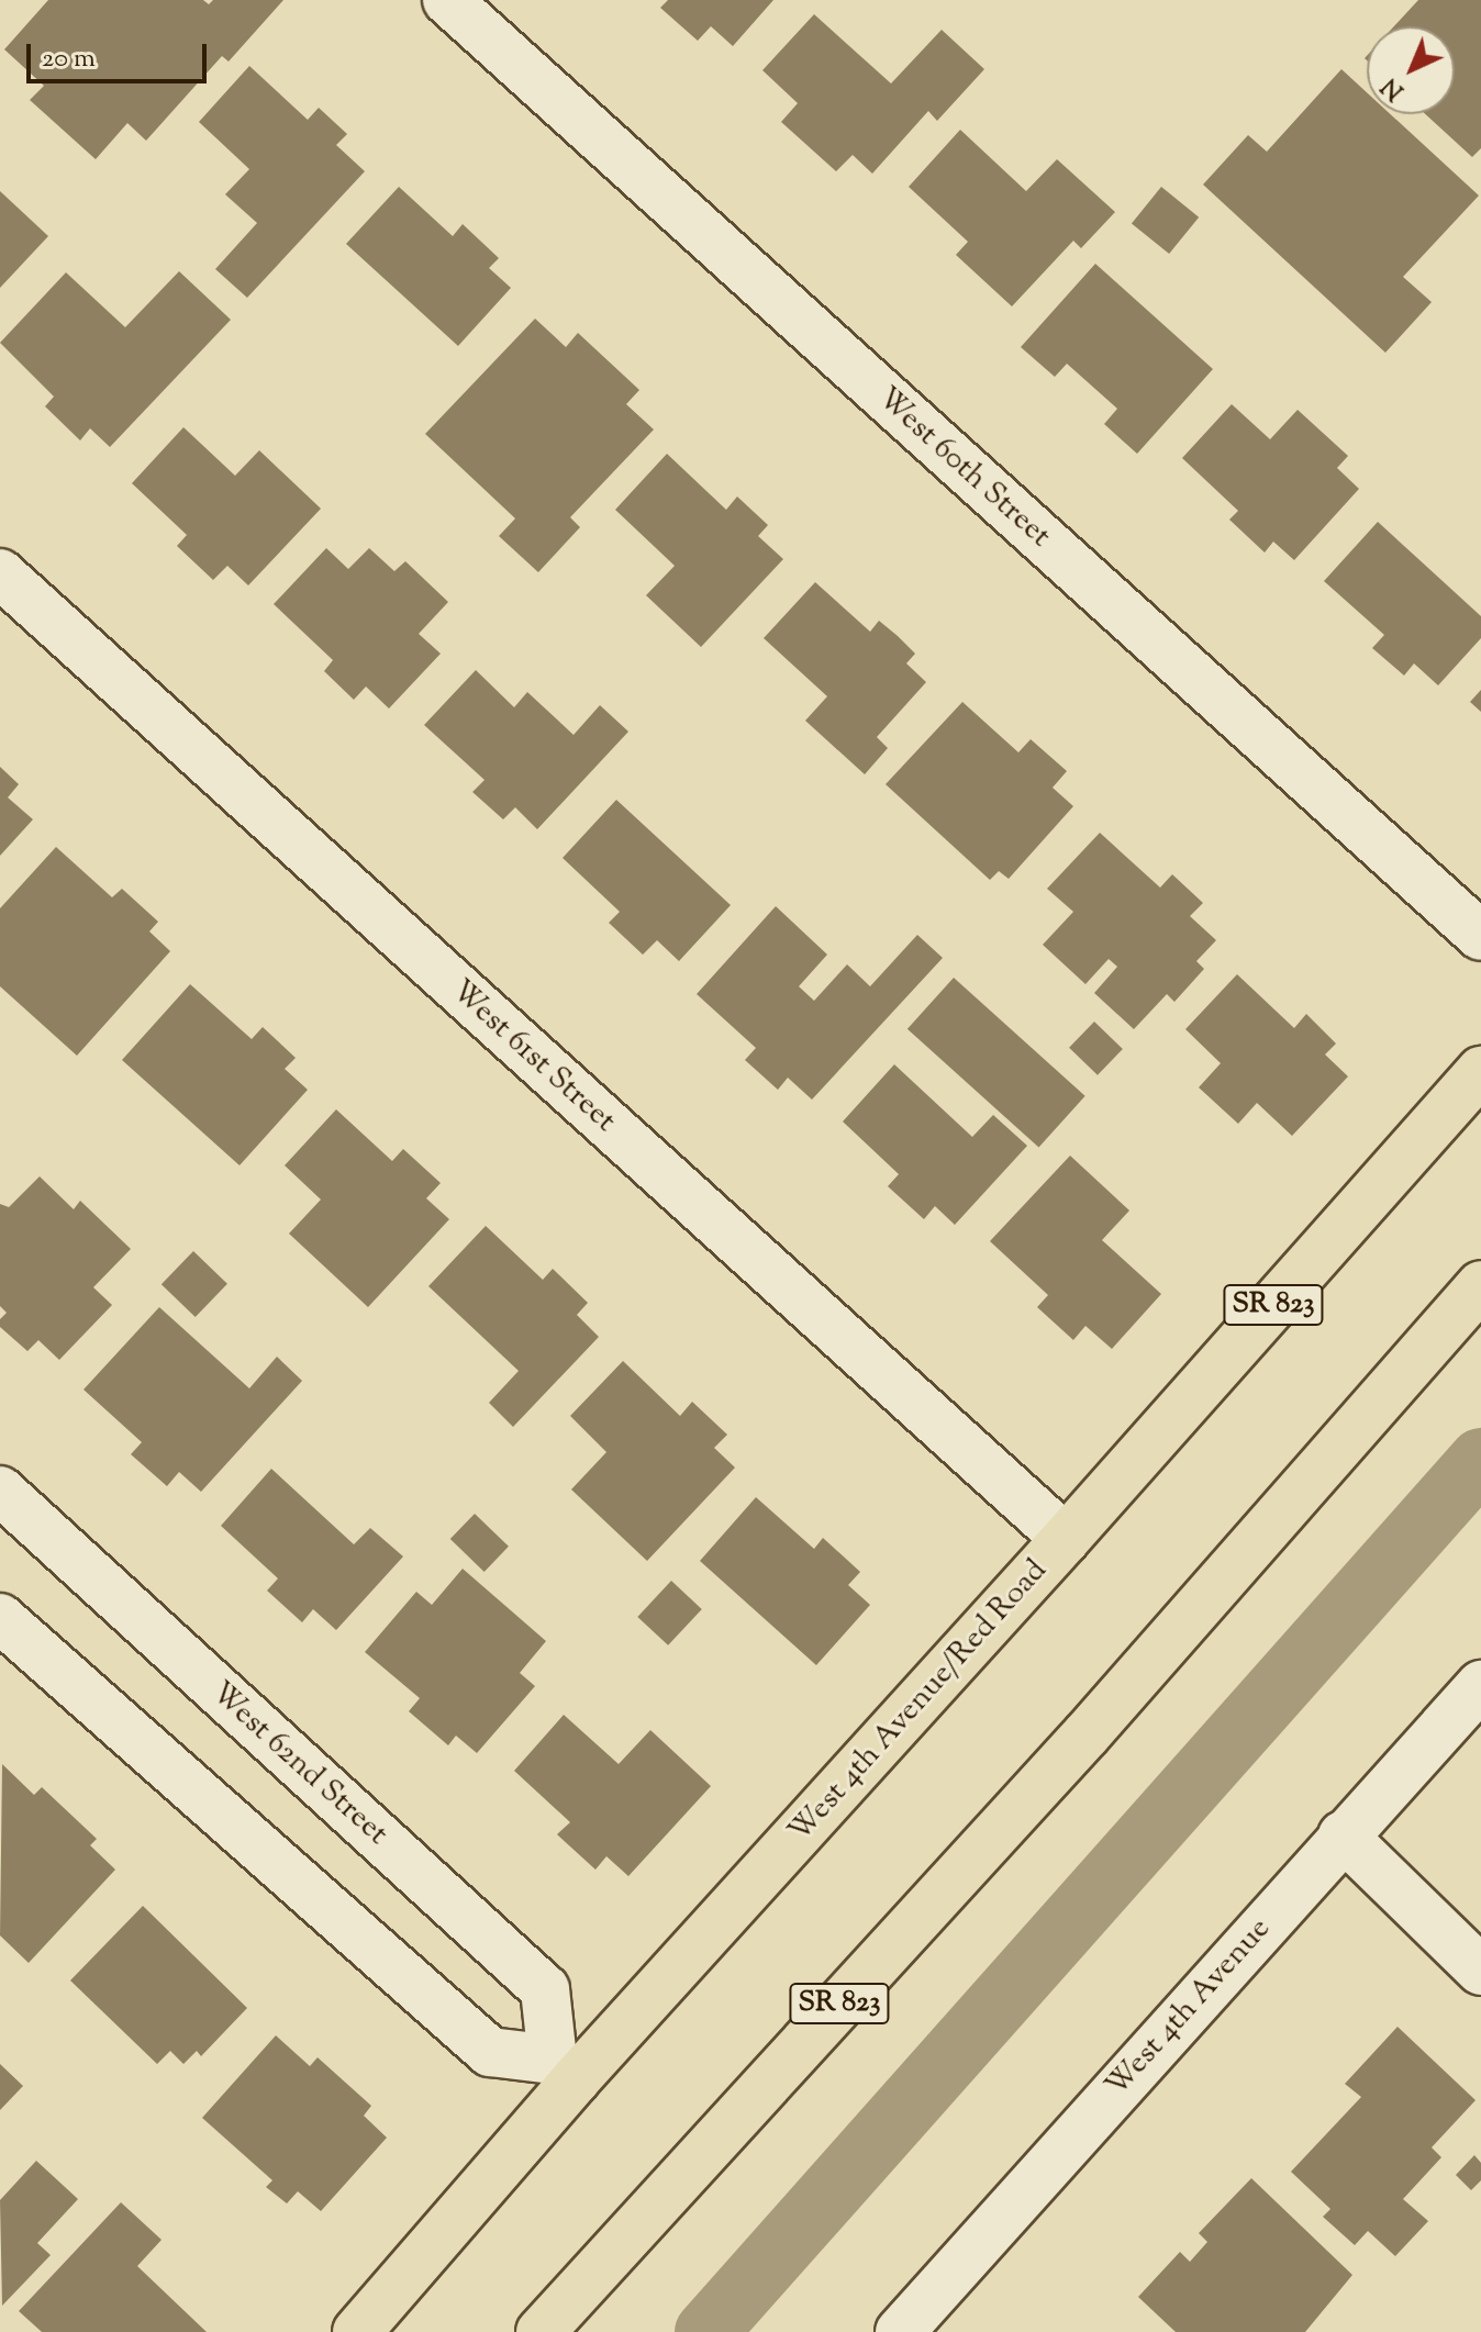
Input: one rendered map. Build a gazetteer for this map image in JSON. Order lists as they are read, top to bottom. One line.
{"streets":{"main road":["SR 823","West 4th Avenue/Red Road"],"street":["West 60th Street","West 61st Street","West 62nd Street","West 4th Avenue"]},"crossings":[["West 61st Street","West 4th Avenue/Red Road"],["West 4th Avenue/Red Road","West 62nd Street"]],"scale_bar":"20 m","north":"bottom left"}
